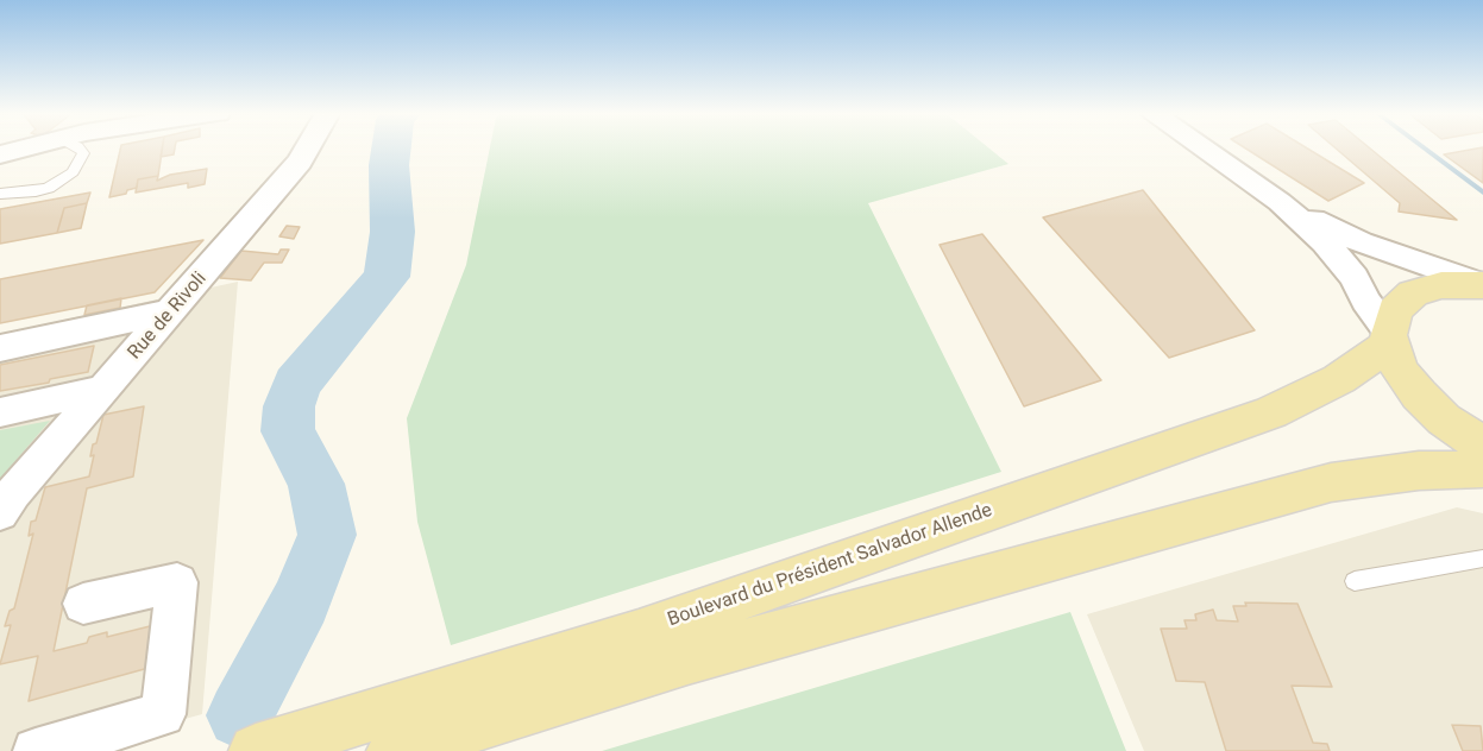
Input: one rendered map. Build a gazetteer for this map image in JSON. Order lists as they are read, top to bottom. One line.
{"streets":{"main road":["Boulevard du Président Salvador Allende"],"street":["Rue de Rivoli"]}}
